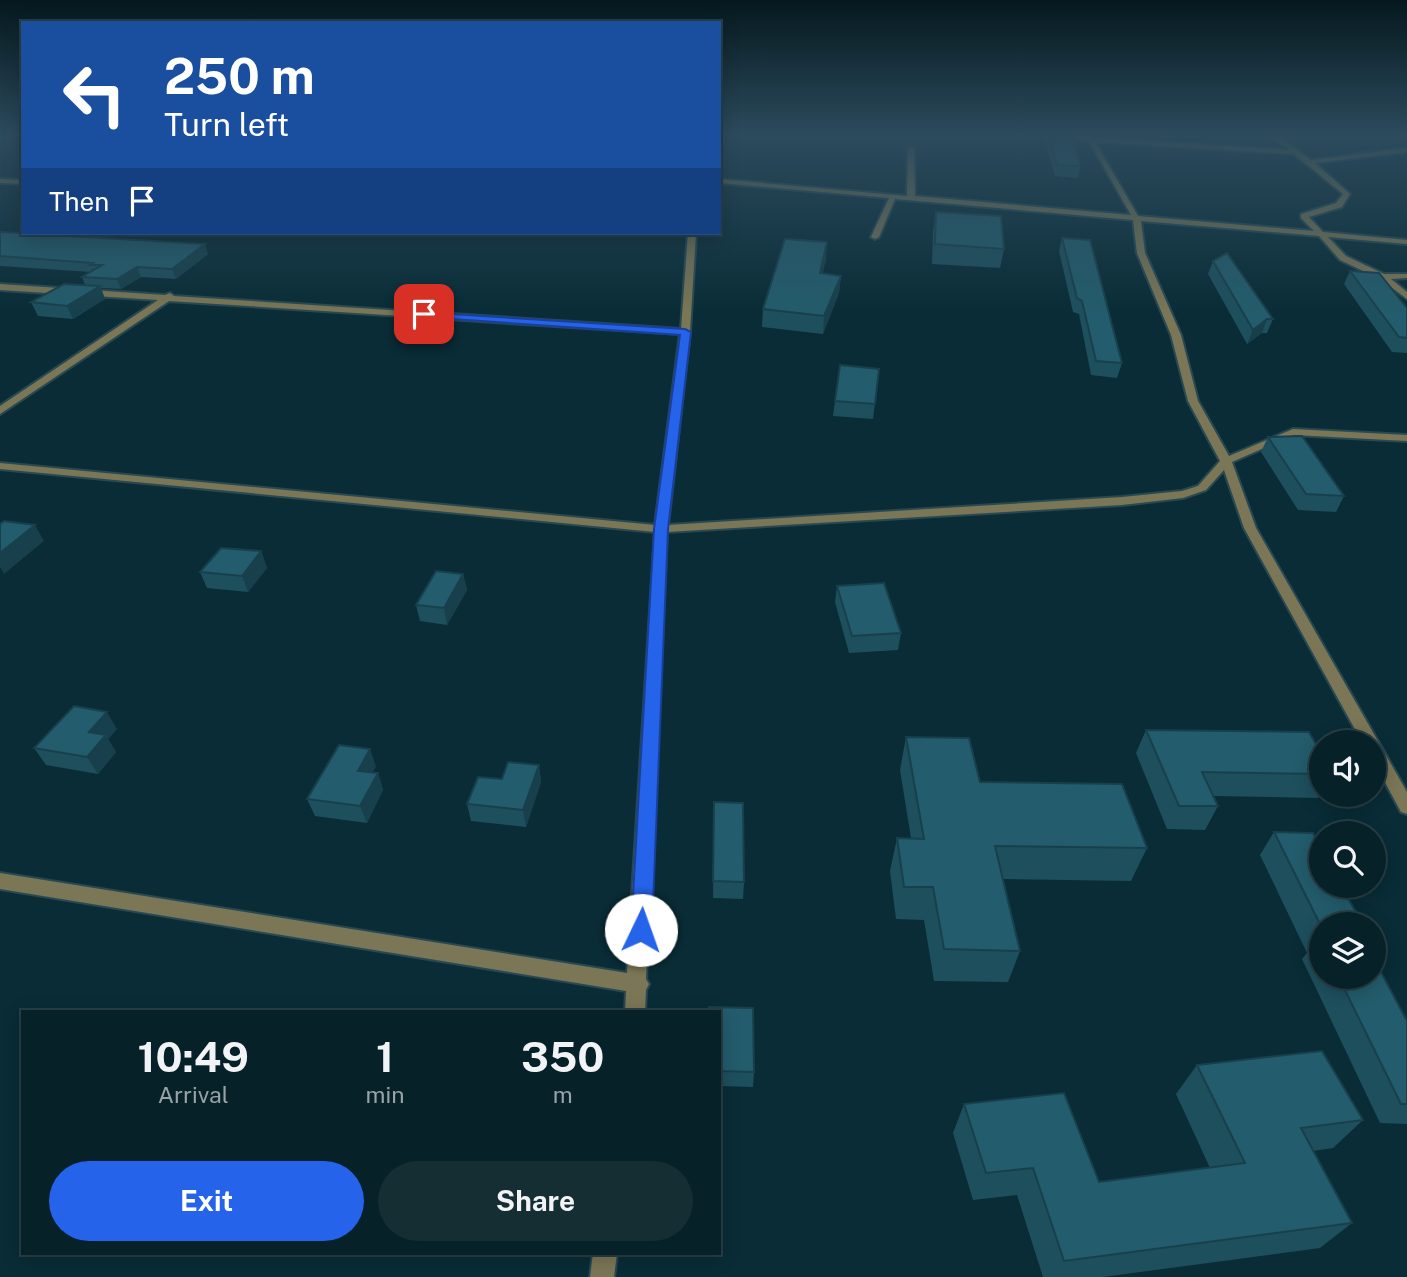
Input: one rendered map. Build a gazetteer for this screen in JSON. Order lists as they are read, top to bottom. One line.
{"page":{"turn":["250 m","Turn left"],"then":"Then","eta":["10:49","Arrival","1","min","350","m"],"buttons":["Exit","Share"]}}
